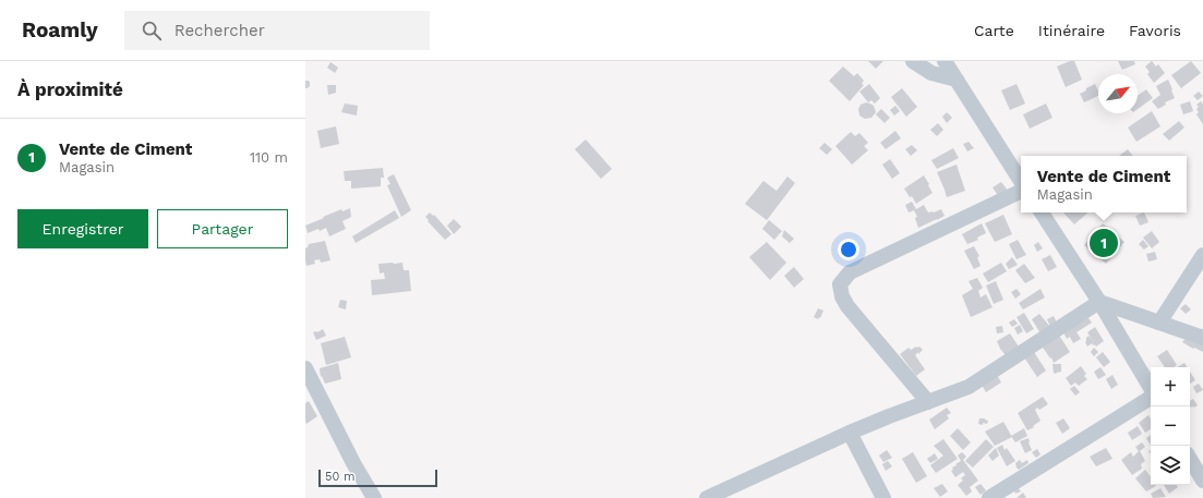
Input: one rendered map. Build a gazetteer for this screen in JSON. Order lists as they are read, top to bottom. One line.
{"scale_bar":"50 m","north":"top right","page":{"header":"Roamly","search":"Rechercher","nav":["Carte","Itinéraire","Favoris"],"heading":"À proximité","list":[{"mark":"1","name":"Vente de Ciment","note":"Magasin","value":"110 m"}],"popup":["Vente de Ciment","Magasin"],"buttons":["Enregistrer","Partager"],"pins":"1","map_buttons":["+","−"],"scale":"50 m"}}
